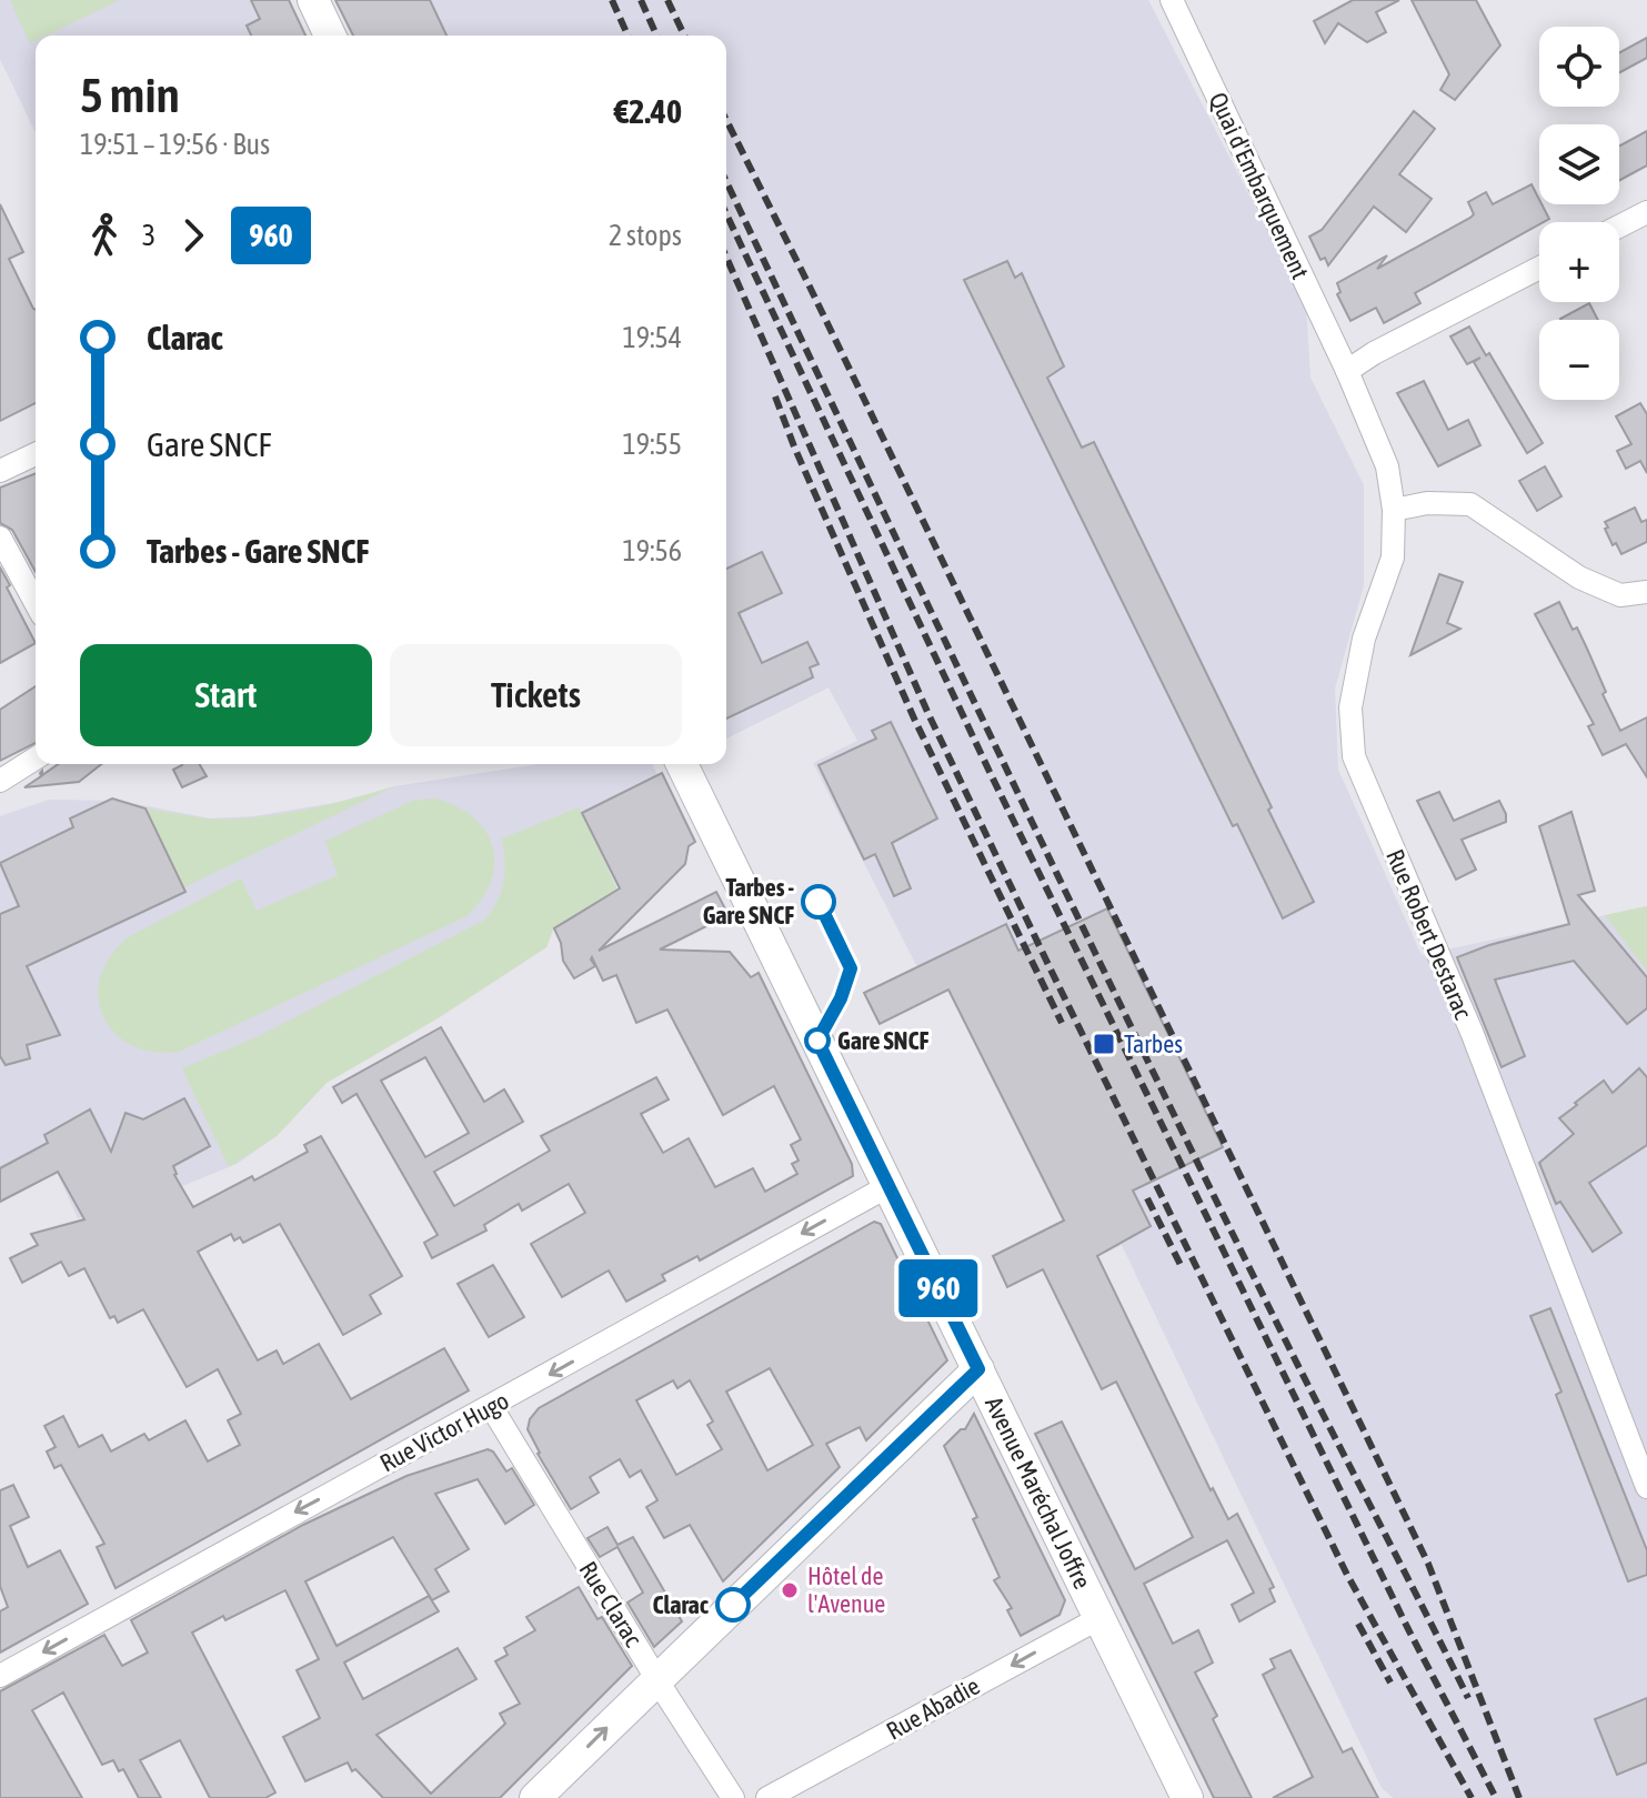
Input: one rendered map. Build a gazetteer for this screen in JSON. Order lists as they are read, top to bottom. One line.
{"streets":{"main road":["Avenue Maréchal Joffre"],"street":["Quai d'Embarquement","Rue Robert Destarac","Rue Victor Hugo","Rue Clarac","Rue Abadie"]},"crossings":[["Quai d'Embarquement","Rue Robert Destarac"],["Rue Victor Hugo","Avenue Maréchal Joffre"],["Rue Victor Hugo","Rue Clarac"],["Avenue Maréchal Joffre","Rue Abadie"]],"one_way":["Rue Victor Hugo","Rue Abadie"],"places":{"other":["Tarbes - Gare SNCF","Gare SNCF","Hôtel de l'Avenue","Clarac"],"transit":["Tarbes"]},"lines":["bus line 960"],"page":{"on_map":"960","map_buttons":["+","−"],"heading":["5 min","19:51 – 19:56 · Bus","€2.40"],"legs":["3","960","2 stops"],"list":[{"name":"Clarac","value":"19:54"},{"name":"Gare SNCF","value":"19:55"},{"name":"Tarbes - Gare SNCF","value":"19:56"}],"buttons":["Start","Tickets"]}}
